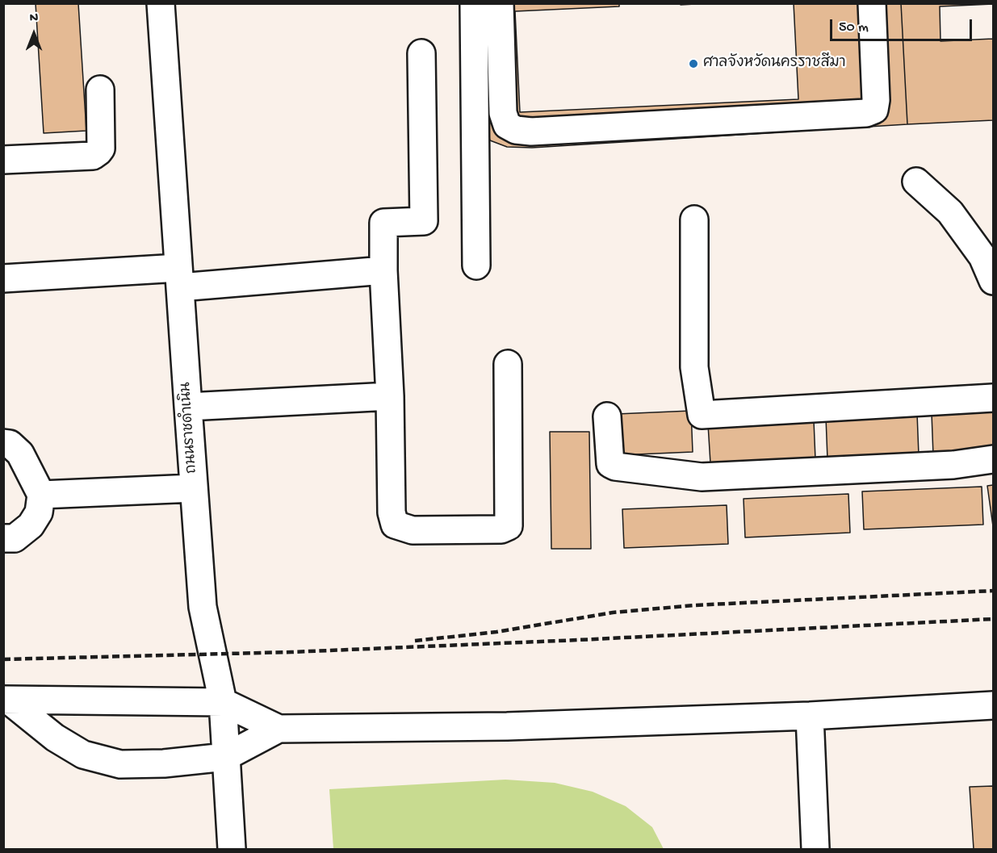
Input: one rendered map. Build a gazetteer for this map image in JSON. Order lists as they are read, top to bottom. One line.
{"streets":{"street":["ถนนราชดำเนิน"]},"places":["ศาลจังหวัดนครราชสีมา"],"scale_bar":"50 m","north":"top"}
